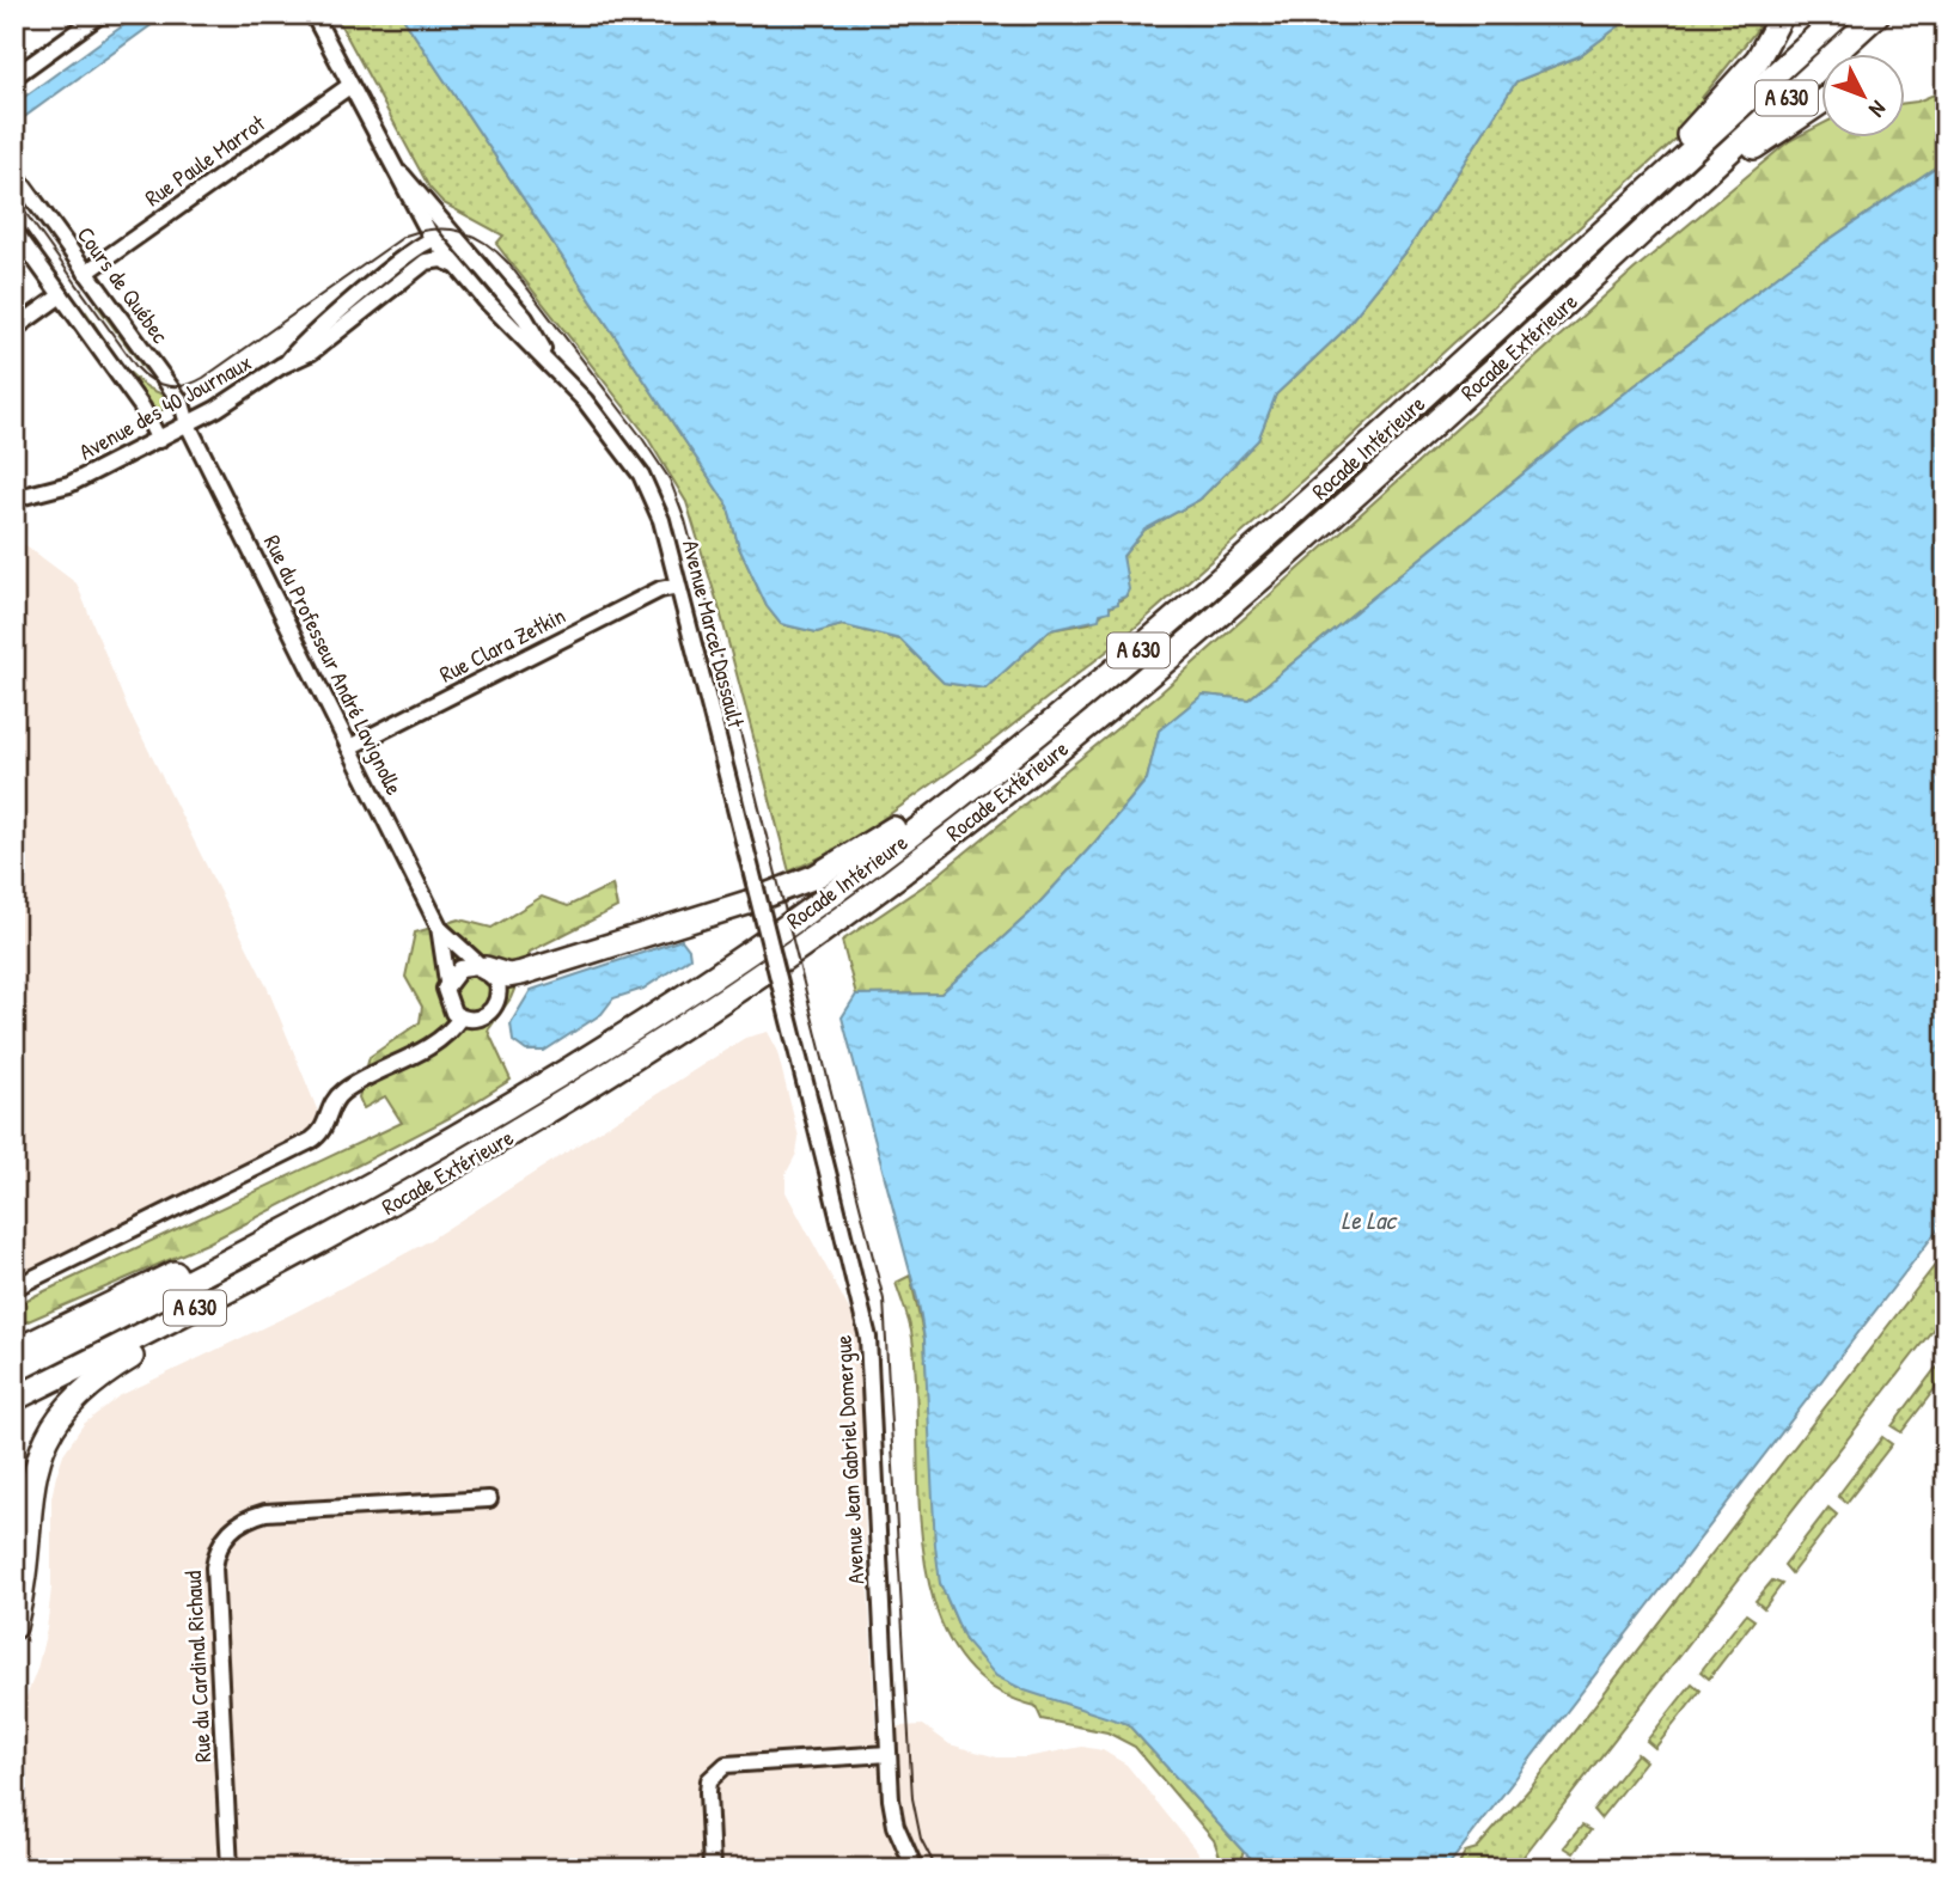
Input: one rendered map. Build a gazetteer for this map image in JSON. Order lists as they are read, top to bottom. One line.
{"streets":{"highway":["A 630","Rocade Extérieure","Rocade Intérieure"],"street":["Rue Paule Marrot","Cours de Québec","Avenue des 40 Journaux","Avenue Marcel Dassault","Rue Clara Zetkin","Rue du Professeur André Lavignolle","Avenue Jean Gabriel Domergue","Rue du Cardinal Richaud"]},"crossings":[["Rue Paule Marrot","Cours de Québec"],["Rue Paule Marrot","Avenue Marcel Dassault"],["Cours de Québec","Avenue des 40 Journaux"],["Cours de Québec","Rue du Professeur André Lavignolle"],["Avenue des 40 Journaux","Avenue Marcel Dassault"],["Avenue des 40 Journaux","Rue du Professeur André Lavignolle"],["Avenue Marcel Dassault","Rue Clara Zetkin"],["Avenue Marcel Dassault","Avenue Jean Gabriel Domergue"],["Rue Clara Zetkin","Rue du Professeur André Lavignolle"]],"water":["Le Lac"],"north":"bottom right"}
